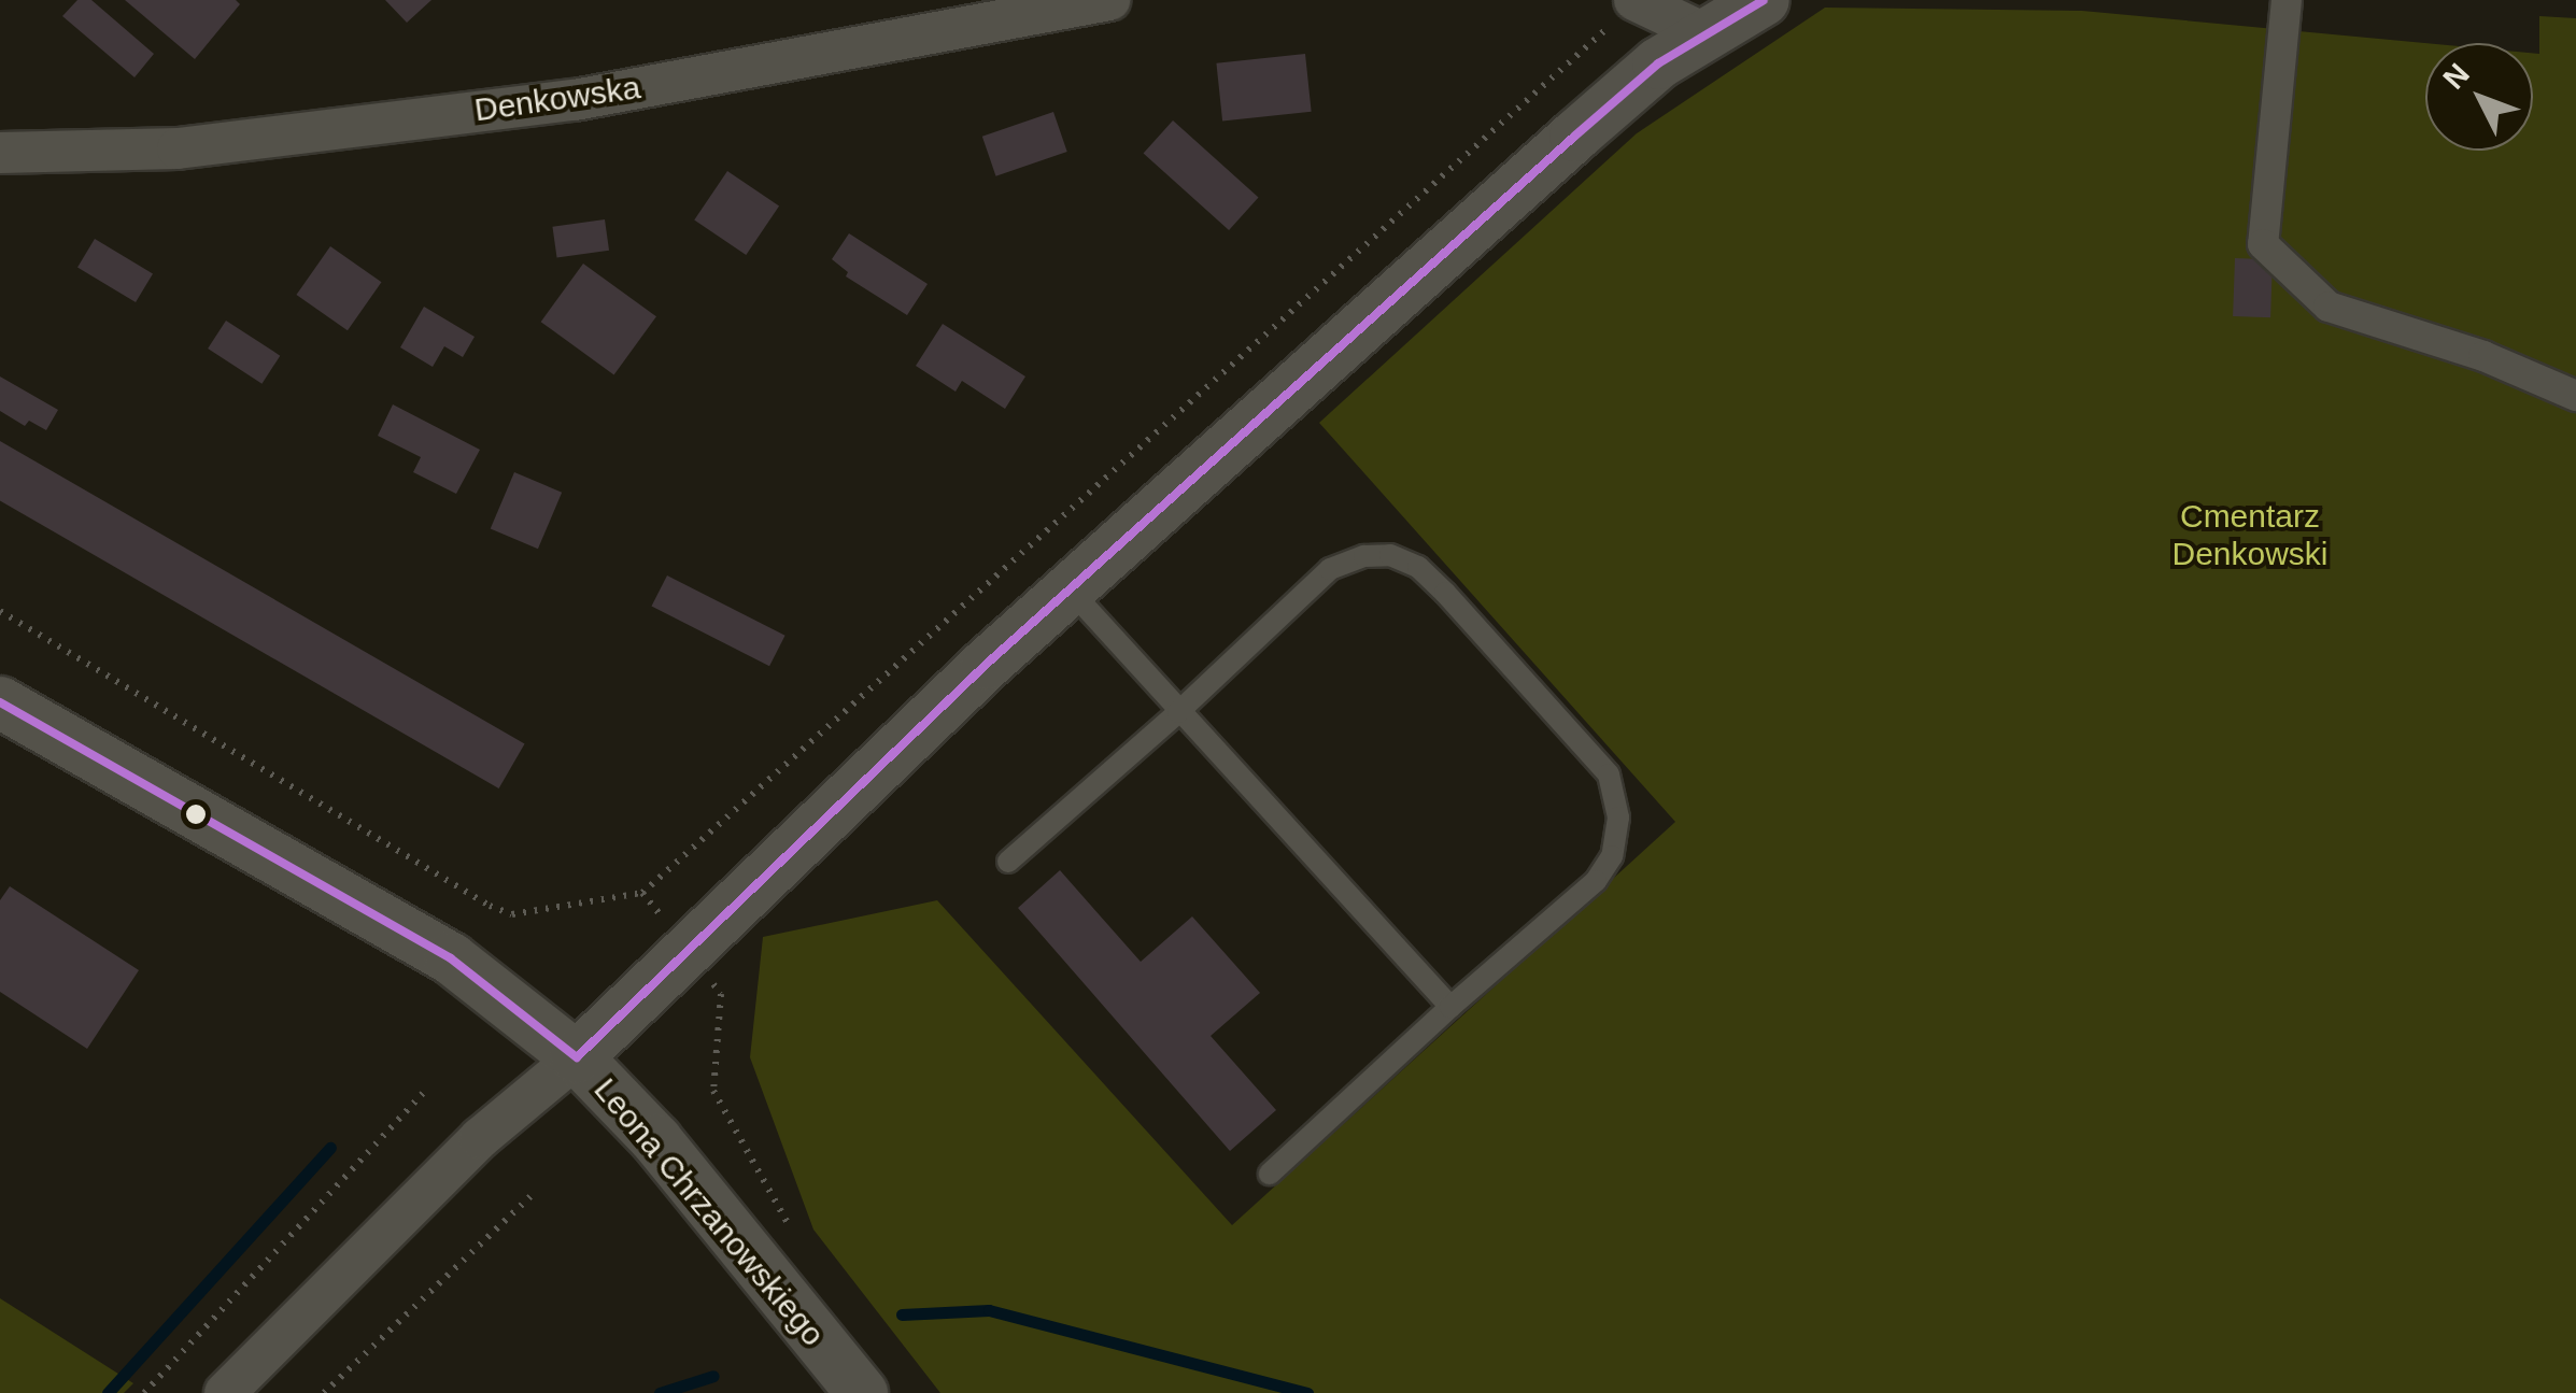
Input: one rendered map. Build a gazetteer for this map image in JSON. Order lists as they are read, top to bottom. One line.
{"streets":{"street":["Denkowska","Leona Chrzanowskiego"]},"parks":["Cmentarz Denkowski"],"north":"top left"}
